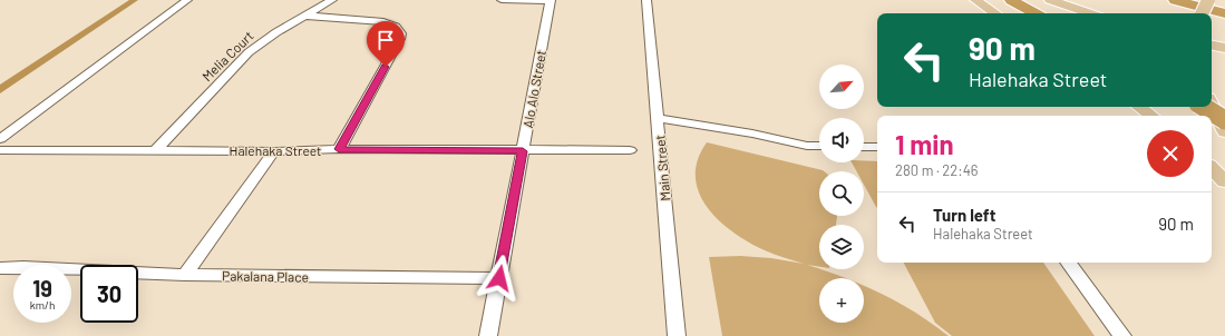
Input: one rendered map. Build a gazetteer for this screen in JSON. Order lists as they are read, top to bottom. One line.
{"streets":{"street":["Melia Court","Alo Alo Street","Halehaka Street","Main Street","Pakalana Place"]},"crossings":[["Melia Court","Halehaka Street"],["Alo Alo Street","Halehaka Street"],["Alo Alo Street","Pakalana Place"]],"north":"top right","page":{"turn":["90 m","Halehaka Street"],"map_buttons":"+","heading":["1 min","280 m · 22:46"],"list":[{"name":"Turn left","note":"Halehaka Street","value":"90 m"}],"speed":"19 km/h","limit":"30"}}
